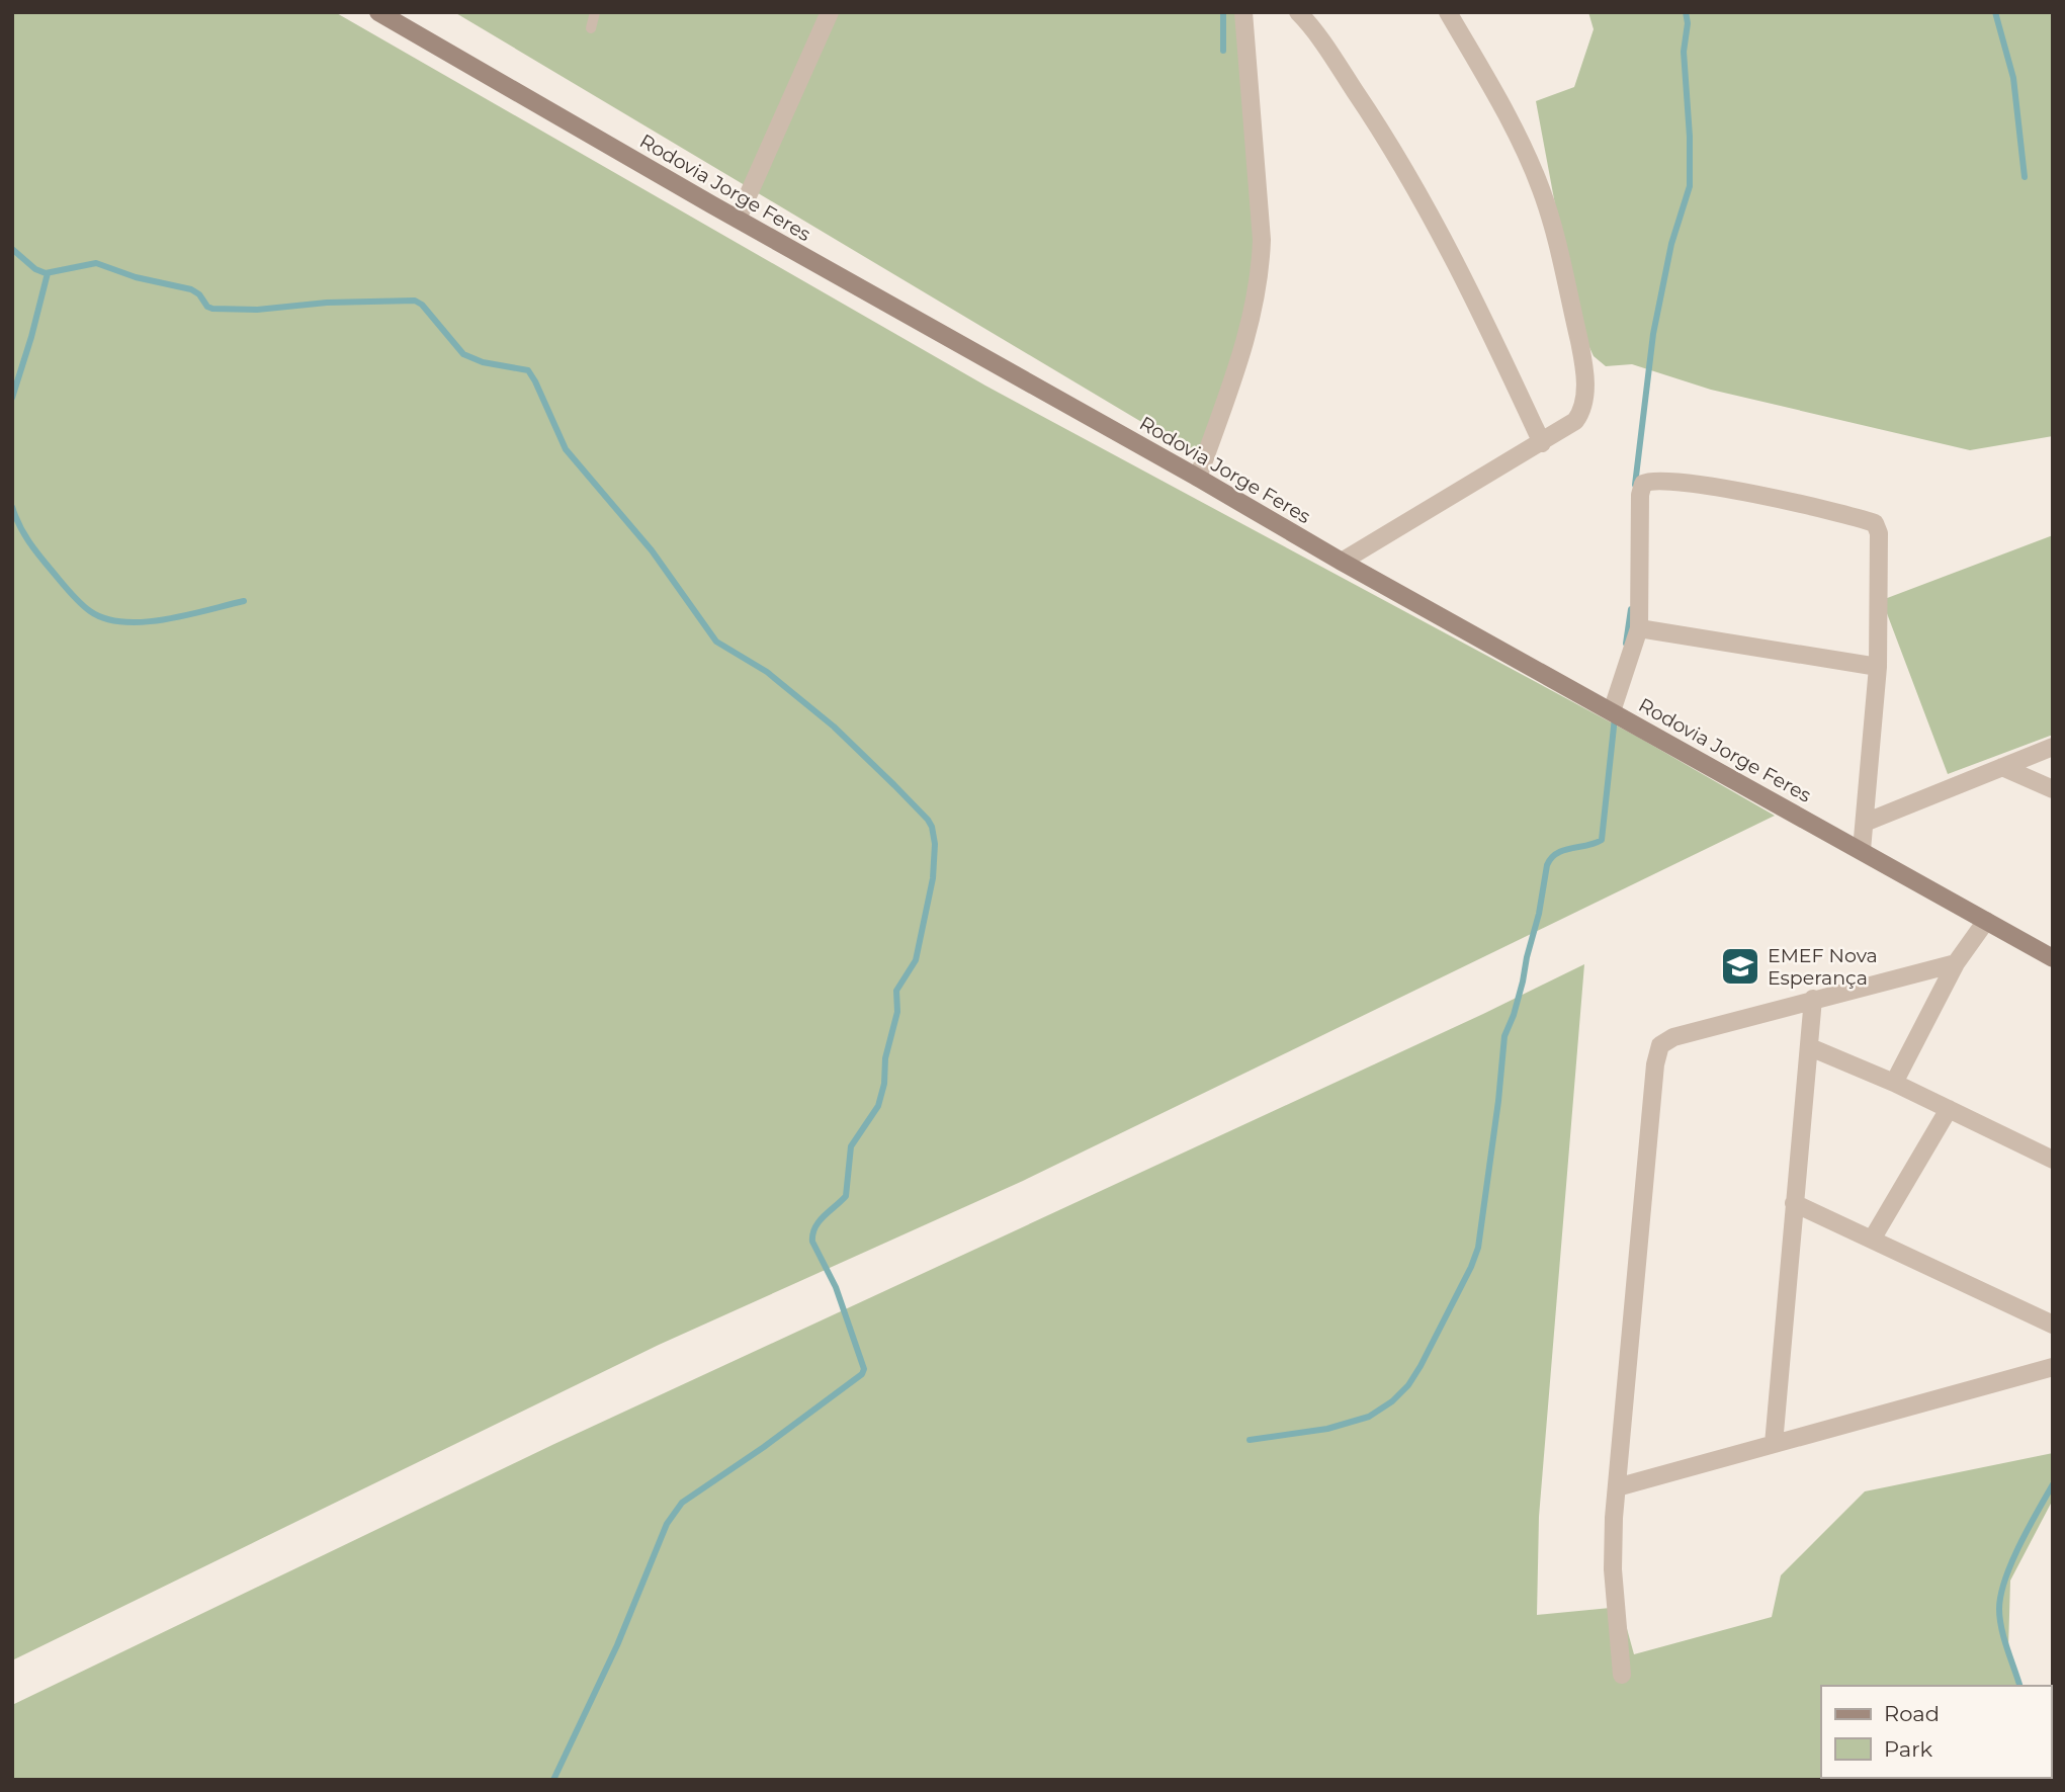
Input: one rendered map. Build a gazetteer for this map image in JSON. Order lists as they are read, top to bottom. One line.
{"streets":{"main road":["Rodovia Jorge Feres"]},"places":{"school or university":["EMEF Nova Esperança"]},"legend":["Road","Park"]}
